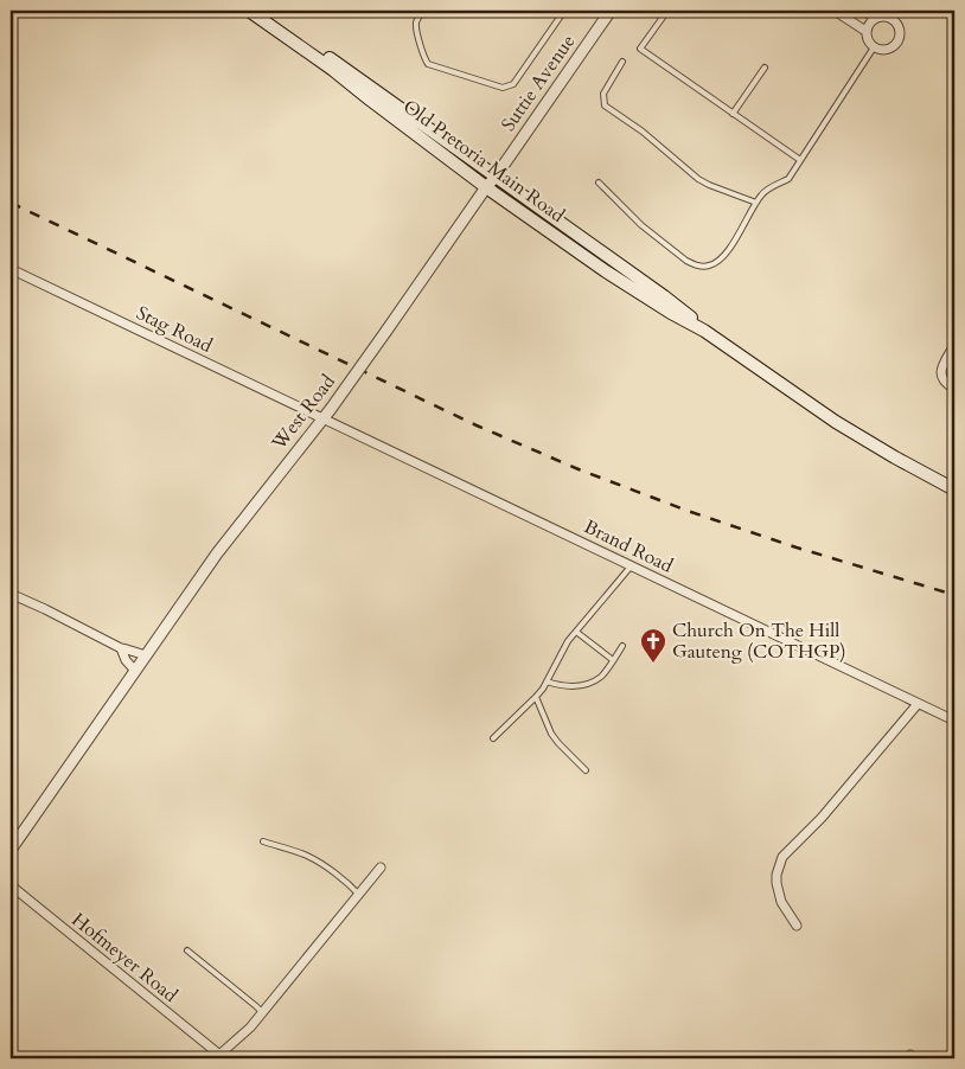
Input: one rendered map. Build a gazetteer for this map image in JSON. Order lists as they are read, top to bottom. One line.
{"streets":{"main road":["Old Pretoria Main Road"],"street":["Suttie Avenue","Stag Road","West Road","Brand Road","Hofmeyer Road"]},"crossings":[["Suttie Avenue","Old Pretoria Main Road"],["Suttie Avenue","West Road"],["Old Pretoria Main Road","West Road"],["Stag Road","West Road"],["Stag Road","Brand Road"],["West Road","Brand Road"]],"places":{"church":["Church On The Hill Gauteng (COTHGP)"]}}
